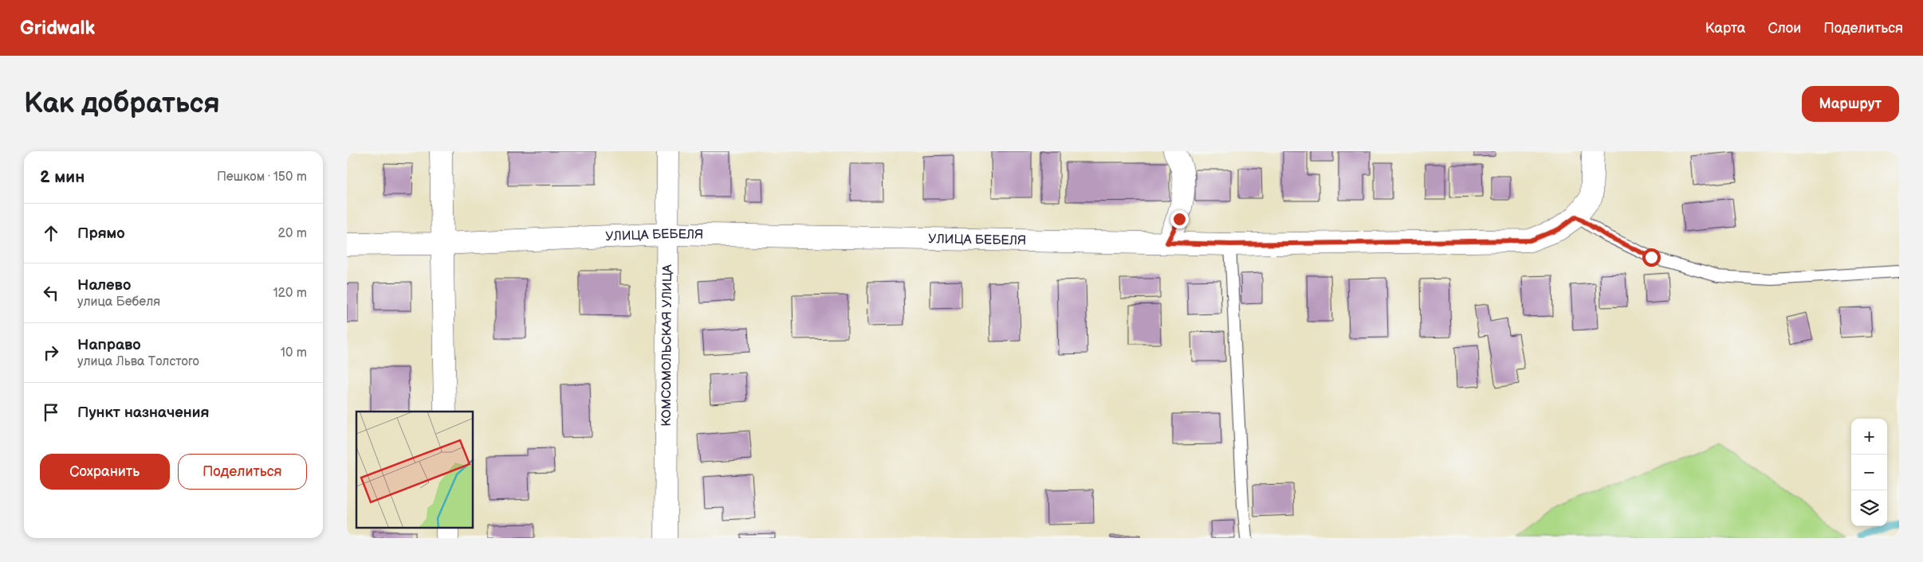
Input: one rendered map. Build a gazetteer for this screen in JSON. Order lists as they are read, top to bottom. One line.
{"streets":{"street":["УЛИЦА БЕБЕЛЯ","КОМСОМОЛЬСКАЯ УЛИЦА"]},"crossings":[["УЛИЦА БЕБЕЛЯ","КОМСОМОЛЬСКАЯ УЛИЦА"]],"page":{"header":"Gridwalk","nav":["Карта","Слои","Поделиться"],"buttons":["Маршрут",["Сохранить","Поделиться"]],"title":"Как добраться","heading":["2 мин","Пешком · 150 m"],"list":[["Прямо","20 m"],["Налево","улица Бебеля","120 m"],["Направо","улица Льва Толстого","10 m"],"Пункт назначения"],"map_buttons":["+","−"]}}
